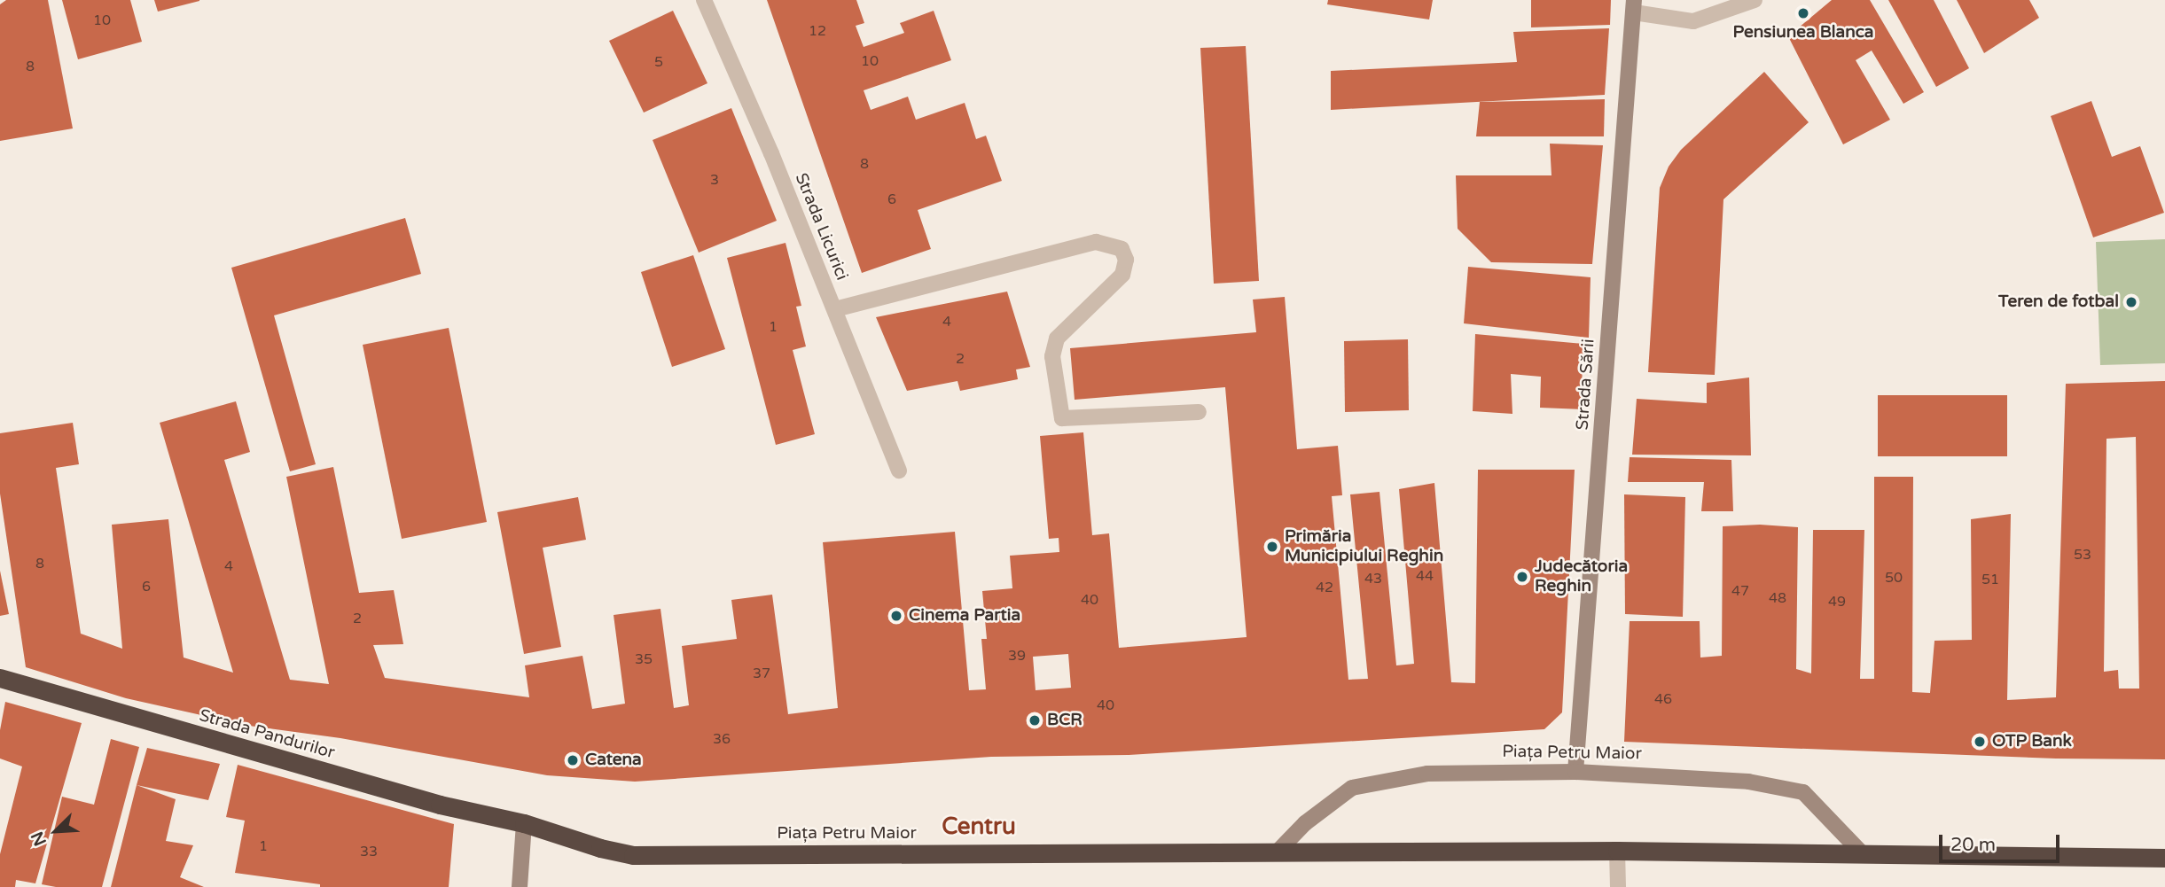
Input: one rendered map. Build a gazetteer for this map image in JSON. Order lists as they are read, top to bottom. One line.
{"streets":{"highway":["Strada Pandurilor","Piața Petru Maior"],"street":["Strada Licurici","Strada Sării"]},"crossings":[["Strada Sării","Piața Petru Maior"],["Strada Pandurilor","Piața Petru Maior"]],"districts":["Centru"],"places":["Pensiunea Blanca","Teren de fotbal","Primăria Municipiului Reghin","Judecătoria Reghin","Cinema Partia","BCR","OTP Bank","Catena"],"house_numbers":["10","12","10","5","8","8","3","6","4","1","2","53","8","4","44","50","43","51","6","42","47","48","40","49","2","39","35","37","46","40","36","1","33"],"scale_bar":"20 m","north":"bottom left"}
